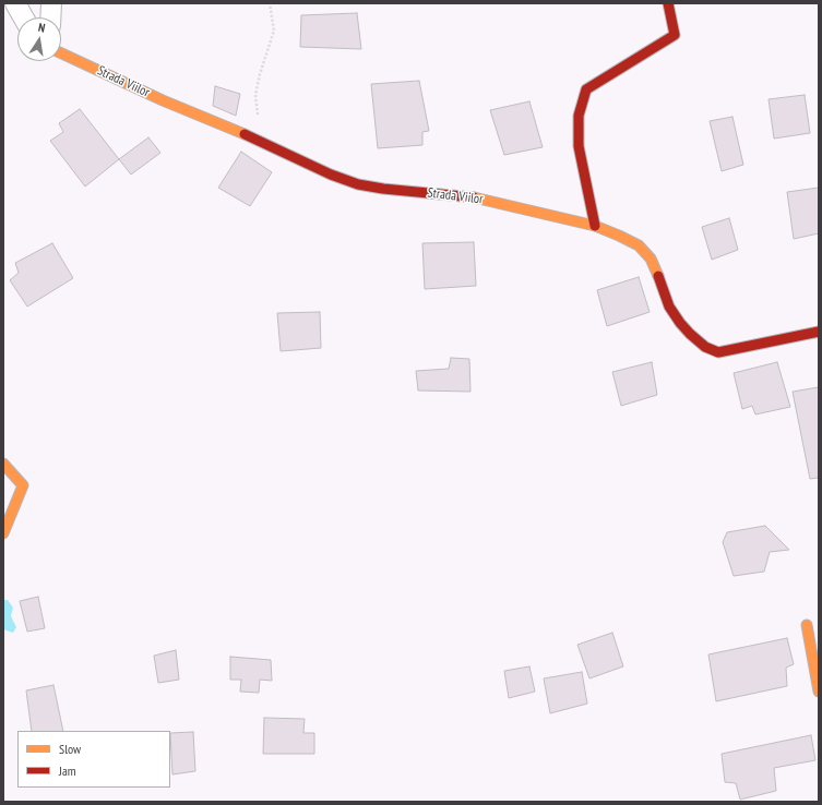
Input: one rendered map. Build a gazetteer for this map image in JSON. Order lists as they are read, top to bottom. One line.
{"streets":{"street":["Strada Viilor"]},"legend":["Slow","Jam"],"north":"top"}
